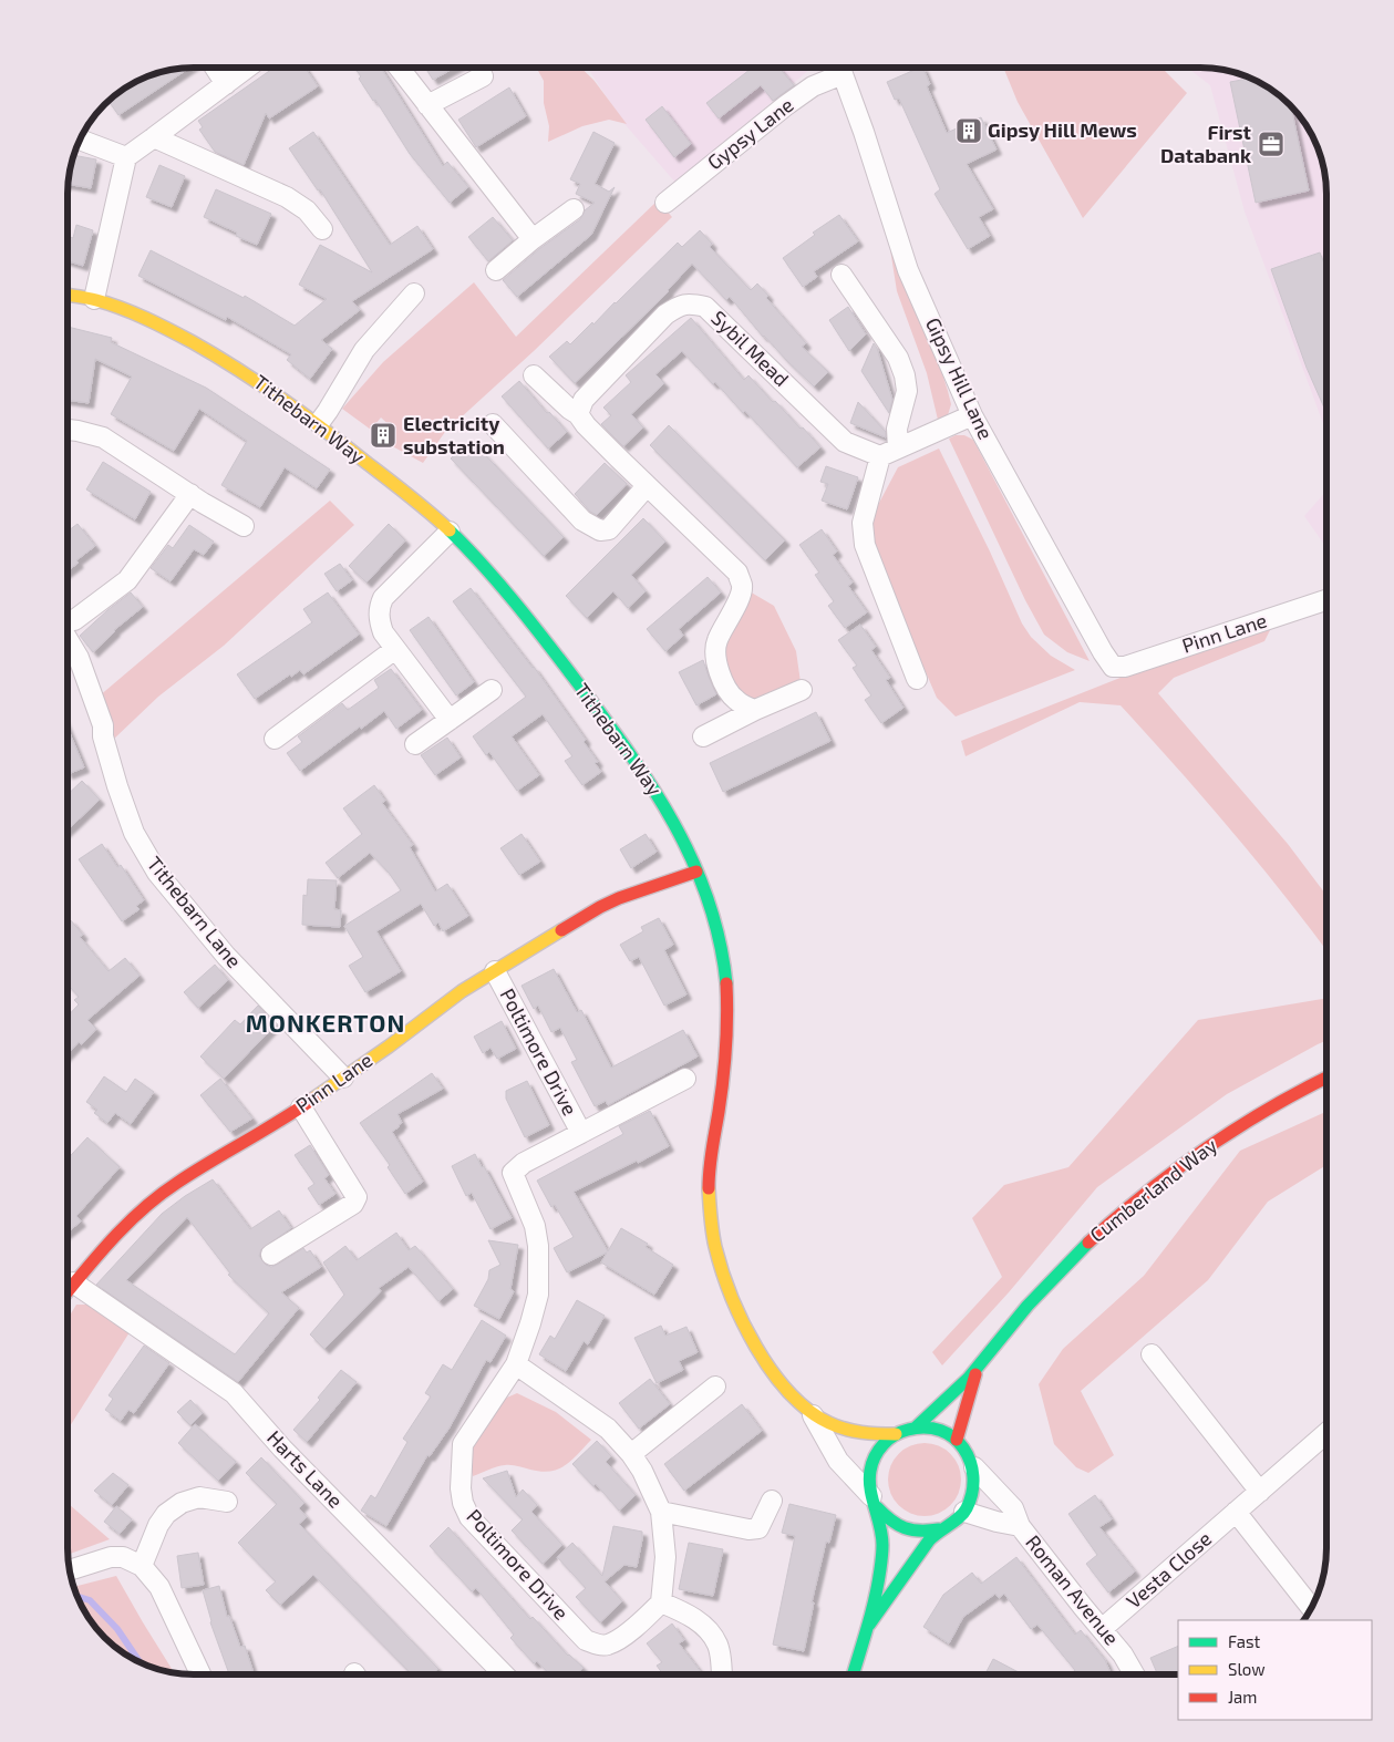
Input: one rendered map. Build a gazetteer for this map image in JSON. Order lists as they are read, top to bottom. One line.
{"streets":{"street":["Gypsy Lane","Sybil Mead","Gipsy Hill Lane","Tithebarn Way","Pinn Lane","Tithebarn Lane","Poltimore Drive","Cumberland Way","Harts Lane","Vesta Close","Roman Avenue"]},"crossings":[["Gypsy Lane","Gipsy Hill Lane"],["Gipsy Hill Lane","Pinn Lane"],["Tithebarn Way","Pinn Lane"],["Tithebarn Way","Cumberland Way"],["Tithebarn Way","Roman Avenue"],["Pinn Lane","Tithebarn Lane"],["Pinn Lane","Poltimore Drive"],["Pinn Lane","Harts Lane"],["Cumberland Way","Roman Avenue"],["Vesta Close","Roman Avenue"]],"districts":["MONKERTON"],"places":{"building":["Gipsy Hill Mews","Electricity substation"],"office":["First Databank"]},"legend":["Fast","Slow","Jam"]}
